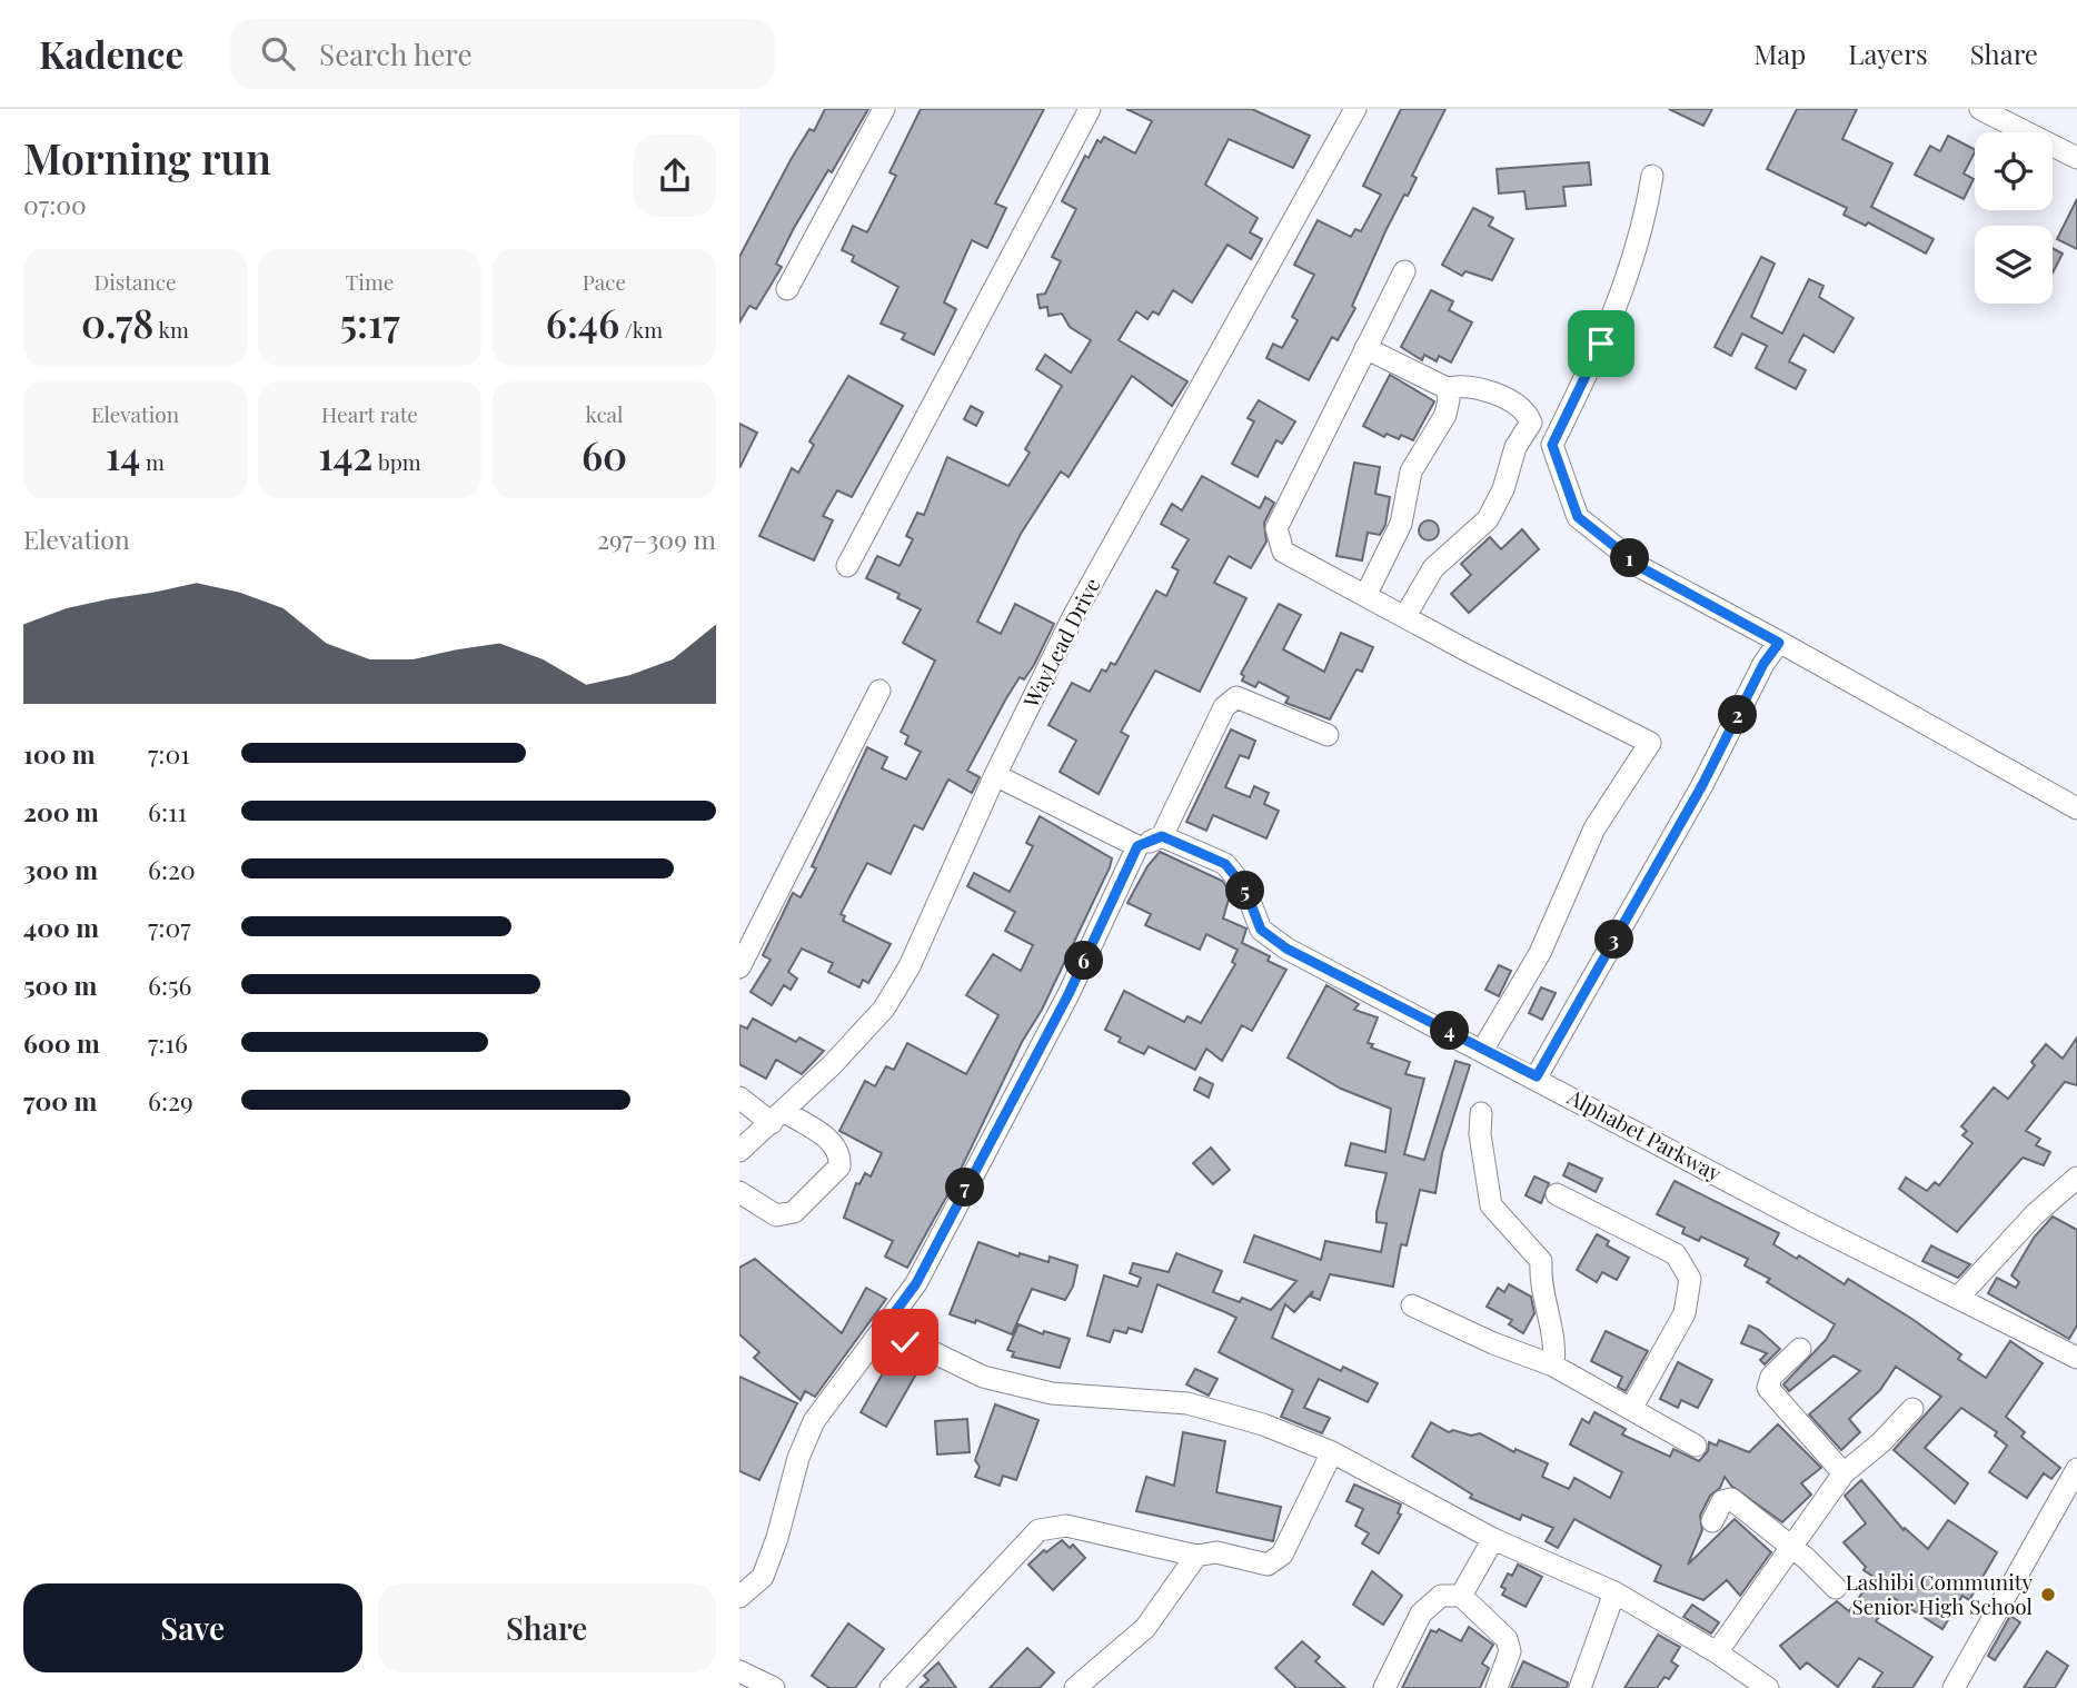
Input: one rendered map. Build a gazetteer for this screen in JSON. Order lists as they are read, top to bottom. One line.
{"streets":{"street":["WayLead Drive","Alphabet Parkway"]},"places":["Lashibi Community Senior High School"],"page":{"header":"Kadence","search":"Search here","nav":["Map","Layers","Share"],"heading":["Morning run","07:00"],"stats":[["Distance","0.78 km"],["Time","5:17"],["Pace","6:46 /km"],["Elevation","14 m"],["Heart rate","142 bpm"],["kcal","60"]],"chart":["Elevation","297–309 m"],"pins":["1","2","5","3","6","4","7"],"list":[{"name":"100 m","note":"7:01"},{"name":"200 m","note":"6:11"},{"name":"300 m","note":"6:20"},{"name":"400 m","note":"7:07"},{"name":"500 m","note":"6:56"},{"name":"600 m","note":"7:16"},{"name":"700 m","note":"6:29"}],"buttons":["Save","Share"]}}
